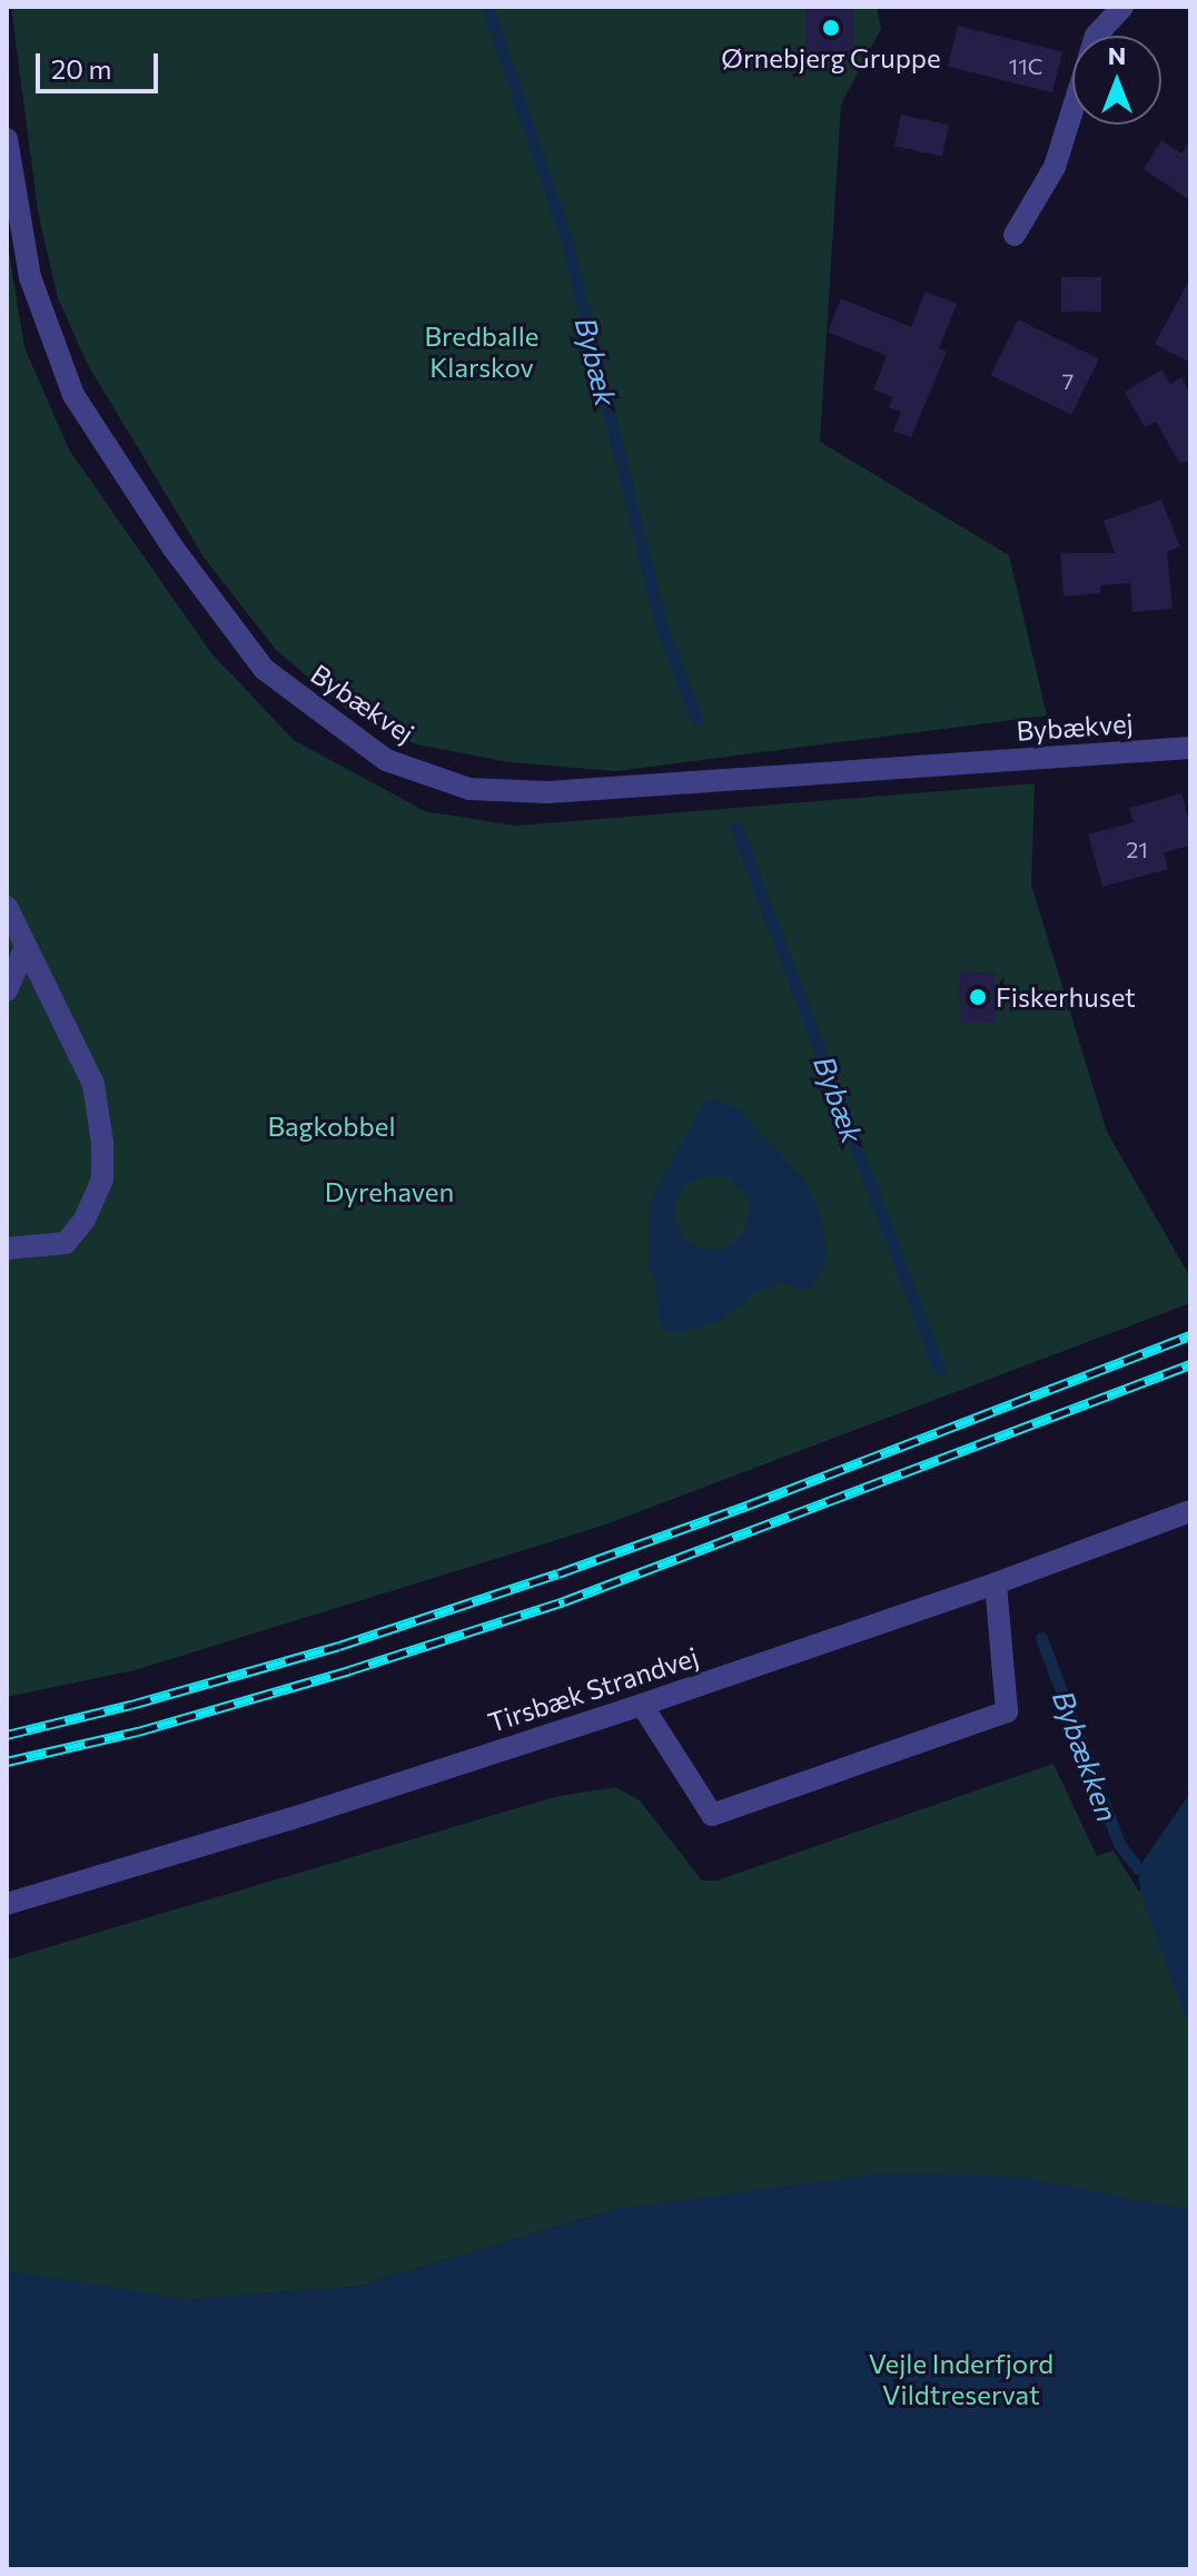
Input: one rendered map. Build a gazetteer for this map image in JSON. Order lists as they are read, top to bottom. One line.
{"streets":{"street":["Bybækvej","Tirsbæk Strandvej"]},"water":["Bybæk","Bybækken"],"parks":["Bredballe Klarskov","Bagkobbel","Dyrehaven","Vejle Inderfjord Vildtreservat"],"places":["Ørnebjerg Gruppe","Fiskerhuset"],"house_numbers":["11C","7","21"],"scale_bar":"20 m","north":"top"}
